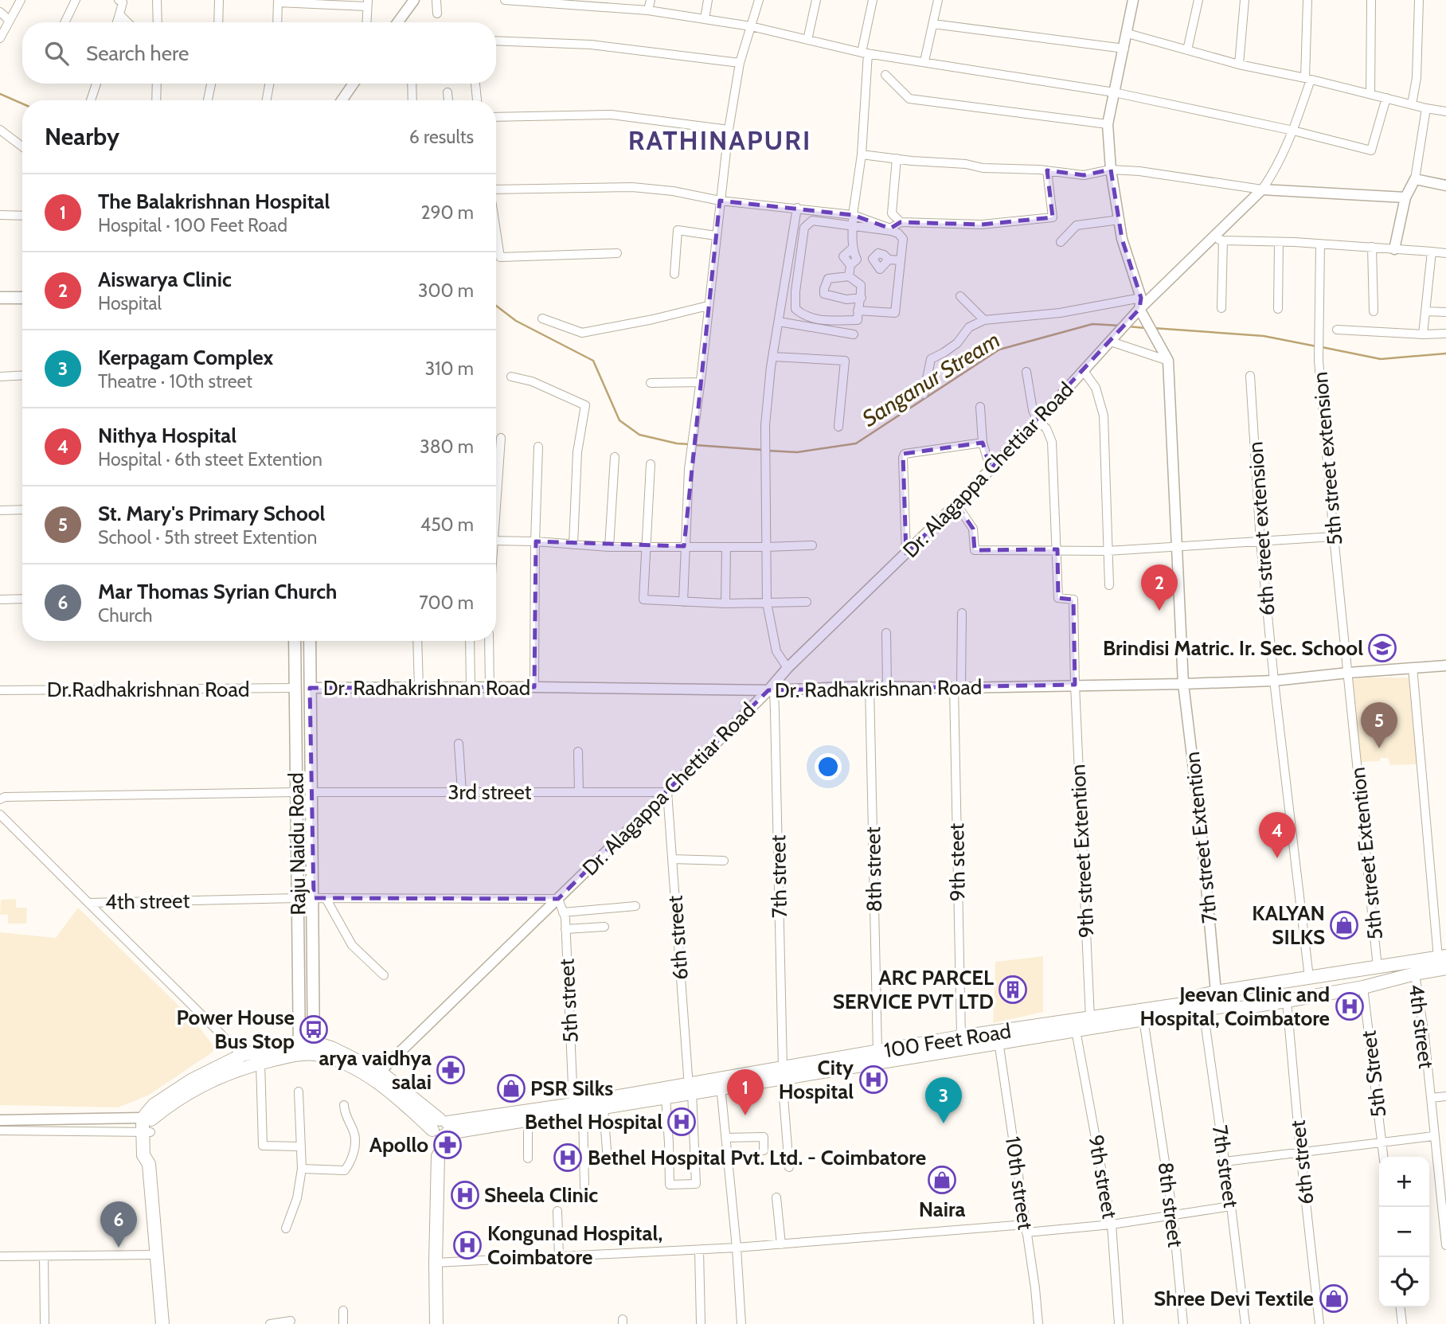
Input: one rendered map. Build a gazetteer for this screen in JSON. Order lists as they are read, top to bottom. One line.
{"streets":{"main road":["Raju Naidu Road","100 Feet Road"],"street":["5th street extension","Dr. Alagappa Chettiar Road","6th street extension","Dr. Radhakrishnan Road","Dr.Radhakrishnan Road","3rd street","7th street Extention","9th street Extention","5th street Extention","9th steet","8th street","7th street","4th street","6th street","5th street","5th Street","9th street","10th street"]},"crossings":[["5th street extension","Dr. Radhakrishnan Road"],["5th street extension","5th street Extention"],["Dr. Alagappa Chettiar Road","Dr. Radhakrishnan Road"],["Dr. Alagappa Chettiar Road","3rd street"],["Dr. Alagappa Chettiar Road","7th street"],["Dr. Alagappa Chettiar Road","6th street"],["Dr. Alagappa Chettiar Road","5th street"],["6th street extension","Dr. Radhakrishnan Road"],["6th street extension","100 Feet Road"],["Dr. Radhakrishnan Road","7th street Extention"],["Dr. Radhakrishnan Road","Raju Naidu Road"],["Dr. Radhakrishnan Road","9th street Extention"],["Dr. Radhakrishnan Road","5th street Extention"],["Dr. Radhakrishnan Road","9th steet"],["Dr. Radhakrishnan Road","8th street"],["Dr. Radhakrishnan Road","7th street"],["Dr.Radhakrishnan Road","Raju Naidu Road"],["3rd street","Raju Naidu Road"],["3rd street","6th street"],["7th street Extention","100 Feet Road"],["Raju Naidu Road","4th street"],["9th street Extention","100 Feet Road"],["5th street Extention","100 Feet Road"],["9th steet","100 Feet Road"],["8th street","100 Feet Road"],["7th street","100 Feet Road"],["4th street","100 Feet Road"],["6th street","100 Feet Road"],["5th street","100 Feet Road"],["100 Feet Road","5th Street"],["100 Feet Road","9th street"],["100 Feet Road","10th street"]],"districts":["RATHINAPURI"],"water":["Sanganur Stream"],"places":{"school or university":["Brindisi Matric. Ir. Sec. School"],"shop":["KALYAN SILKS","PSR Silks","Naira","Shree Devi Textile"],"building":["ARC PARCEL SERVICE PVT LTD"],"hospital":["Jeevan Clinic and Hospital, Coimbatore","City Hospital","Bethel Hospital","Bethel Hospital Pvt. Ltd. - Coimbatore","Sheela Clinic","Kongunad Hospital, Coimbatore"],"bus stop":["Power House Bus Stop"],"pharmacy":["arya vaidhya salai","Apollo"]},"page":{"search":"Search here","heading":["Nearby","6 results"],"list":[{"mark":"1","name":"The Balakrishnan Hospital","note":"Hospital · 100 Feet Road","value":"290 m"},{"mark":"2","name":"Aiswarya Clinic","note":"Hospital","value":"300 m"},{"mark":"3","name":"Kerpagam Complex","note":"Theatre · 10th street","value":"310 m"},{"mark":"4","name":"Nithya Hospital","note":"Hospital · 6th steet Extention","value":"380 m"},{"mark":"5","name":"St. Mary's Primary School","note":"School · 5th street Extention","value":"450 m"},{"mark":"6","name":"Mar Thomas Syrian Church","note":"Church","value":"700 m"}],"pins":["2","5","4","1","3","6"],"map_buttons":["+","−"]}}
